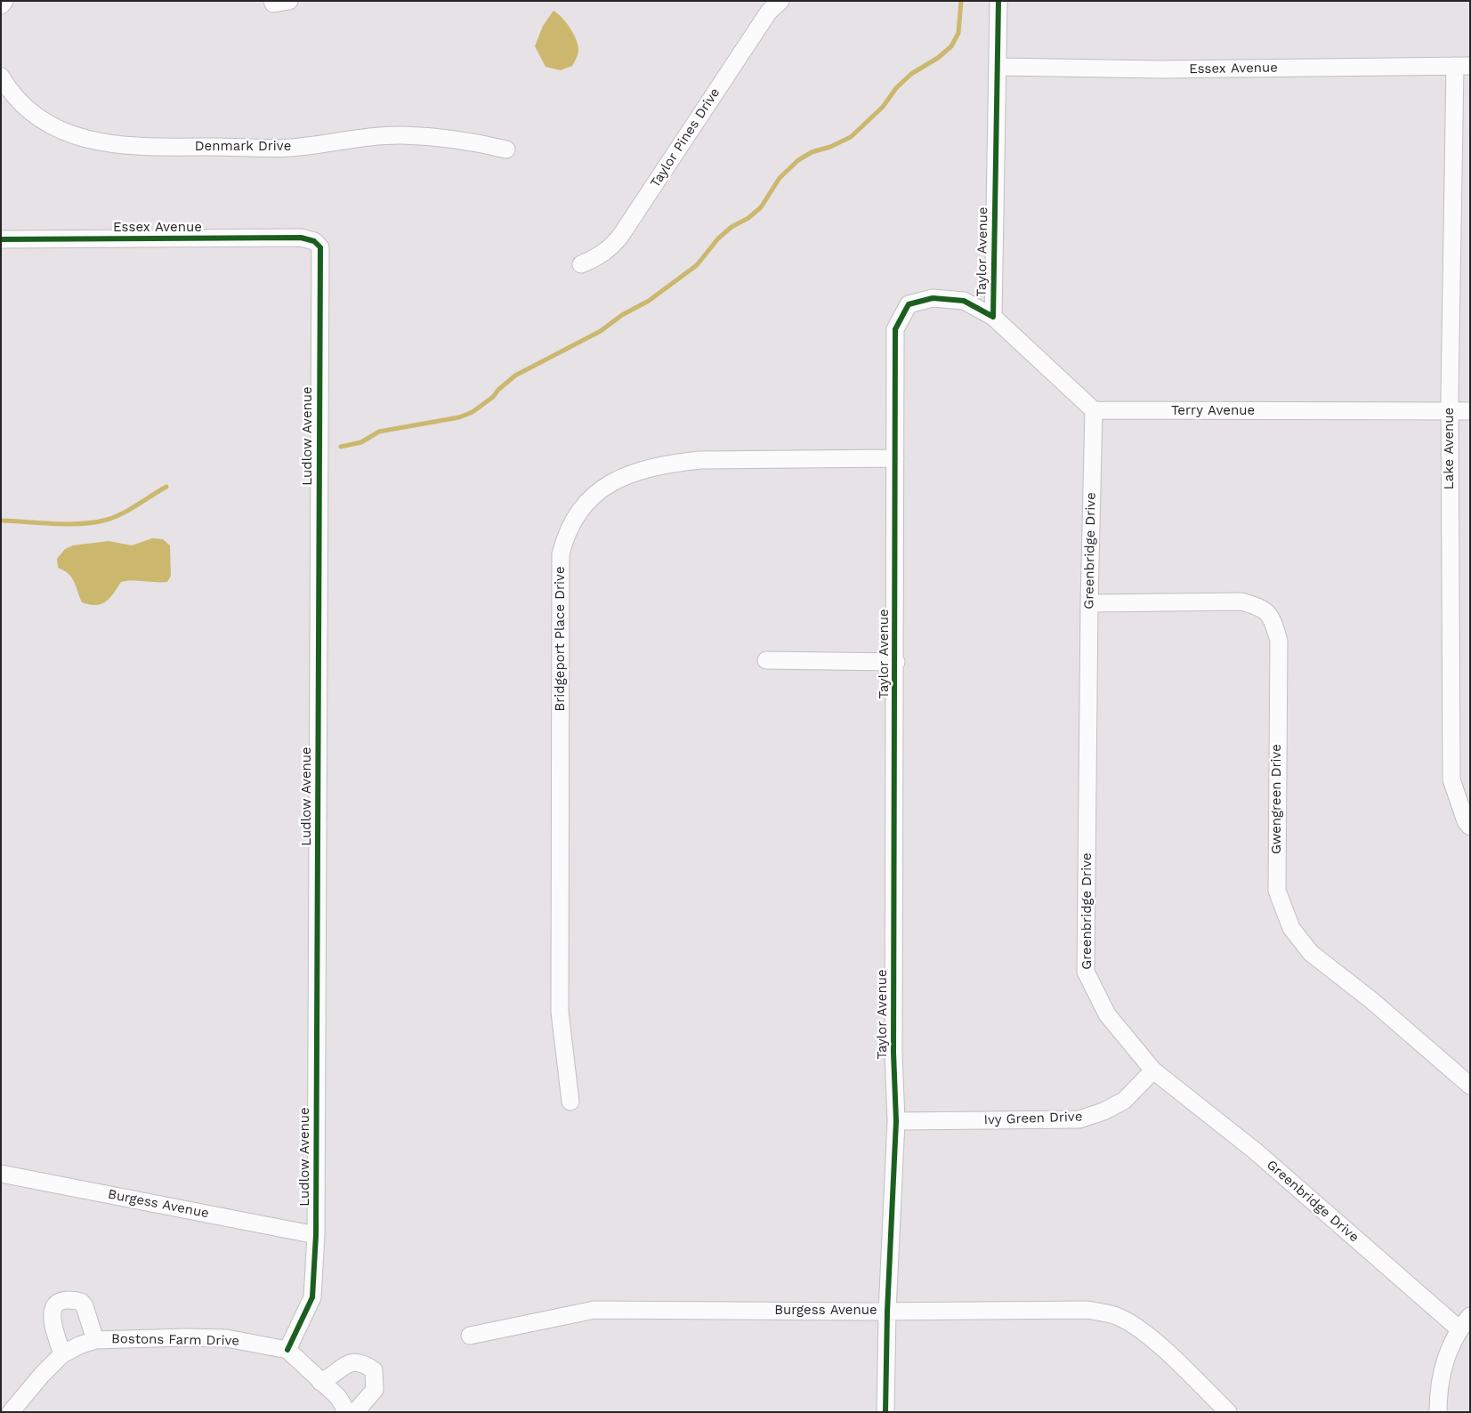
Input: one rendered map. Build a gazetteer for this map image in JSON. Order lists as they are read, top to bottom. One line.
{"streets":{"street":["Essex Avenue","Taylor Pines Drive","Denmark Drive","Taylor Avenue","Terry Avenue","Ludlow Avenue","Lake Avenue","Greenbridge Drive","Bridgeport Place Drive","Gwengreen Drive","Ivy Green Drive","Burgess Avenue","Bostons Farm Drive"]},"crossings":[["Essex Avenue","Taylor Avenue"],["Essex Avenue","Ludlow Avenue"],["Essex Avenue","Lake Avenue"],["Taylor Avenue","Bridgeport Place Drive"],["Taylor Avenue","Ivy Green Drive"],["Taylor Avenue","Burgess Avenue"],["Terry Avenue","Lake Avenue"],["Terry Avenue","Greenbridge Drive"],["Ludlow Avenue","Burgess Avenue"],["Ludlow Avenue","Bostons Farm Drive"],["Greenbridge Drive","Gwengreen Drive"],["Greenbridge Drive","Ivy Green Drive"]]}
